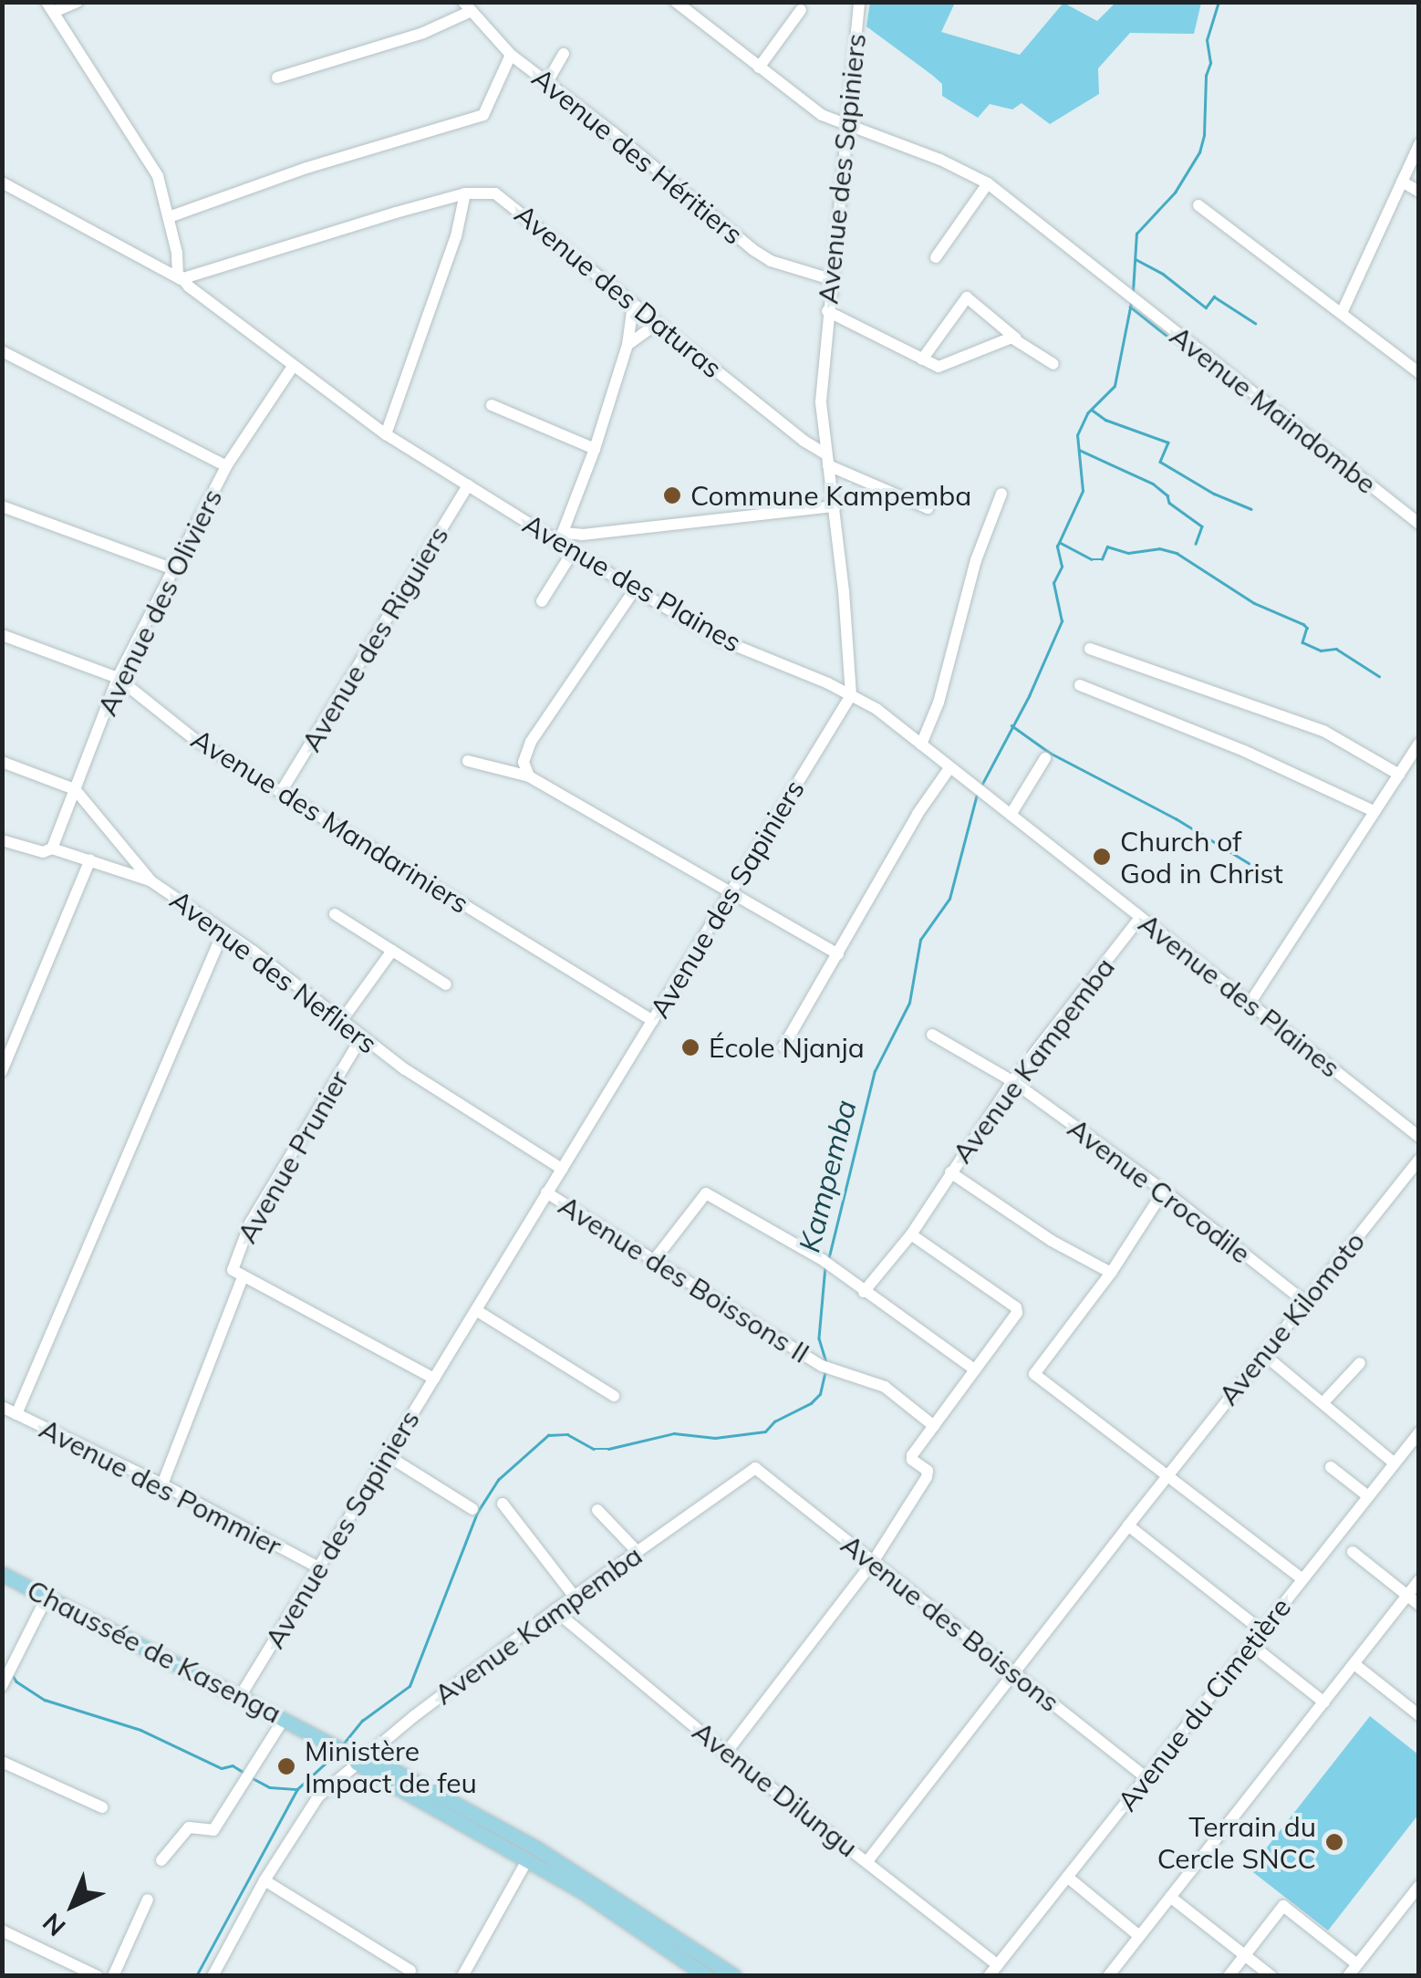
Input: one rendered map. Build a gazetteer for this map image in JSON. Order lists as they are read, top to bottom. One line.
{"streets":{"main road":["Chaussée de Kasenga"],"street":["Avenue des Héritiers","Avenue des Sapiniers","Avenue des Daturas","Avenue Maindombe","Avenue des Plaines","Avenue des Oliviers","Avenue des Riguiers","Avenue des Mandariniers","Avenue des Nefliers","Avenue Kampemba","Avenue Prunier","Avenue Crocodile","Avenue des Boissons II","Avenue Kilomoto","Avenue des Pommier","Avenue des Boissons","Avenue du Cimetière","Avenue Dilungu"]},"crossings":[["Avenue des Héritiers","Avenue des Sapiniers"],["Avenue des Sapiniers","Avenue des Daturas"],["Avenue des Sapiniers","Avenue Maindombe"],["Avenue des Sapiniers","Avenue des Plaines"],["Avenue des Sapiniers","Avenue des Mandariniers"],["Avenue des Sapiniers","Avenue des Nefliers"],["Avenue des Sapiniers","Avenue Prunier"],["Avenue des Sapiniers","Avenue des Boissons II"],["Avenue des Sapiniers","Avenue des Pommier"],["Avenue des Sapiniers","Chaussée de Kasenga"],["Avenue des Daturas","Avenue des Plaines"],["Avenue des Plaines","Avenue des Oliviers"],["Avenue des Plaines","Avenue des Riguiers"],["Avenue des Plaines","Avenue Kampemba"],["Avenue des Oliviers","Avenue des Mandariniers"],["Avenue des Oliviers","Avenue des Nefliers"],["Avenue des Riguiers","Avenue des Mandariniers"],["Avenue des Nefliers","Avenue Prunier"],["Avenue Kampemba","Avenue Crocodile"],["Avenue Kampemba","Avenue des Boissons"],["Avenue Kampemba","Chaussée de Kasenga"],["Avenue Kampemba","Avenue Dilungu"],["Avenue Crocodile","Avenue Kilomoto"],["Avenue Kilomoto","Avenue des Boissons"],["Avenue des Boissons","Avenue du Cimetière"],["Avenue du Cimetière","Avenue Dilungu"]],"water":["Kampemba"],"places":["Commune Kampemba","Church of God in Christ","École Njanja","Ministère Impact de feu","Terrain du Cercle SNCC"],"north":"bottom left"}
